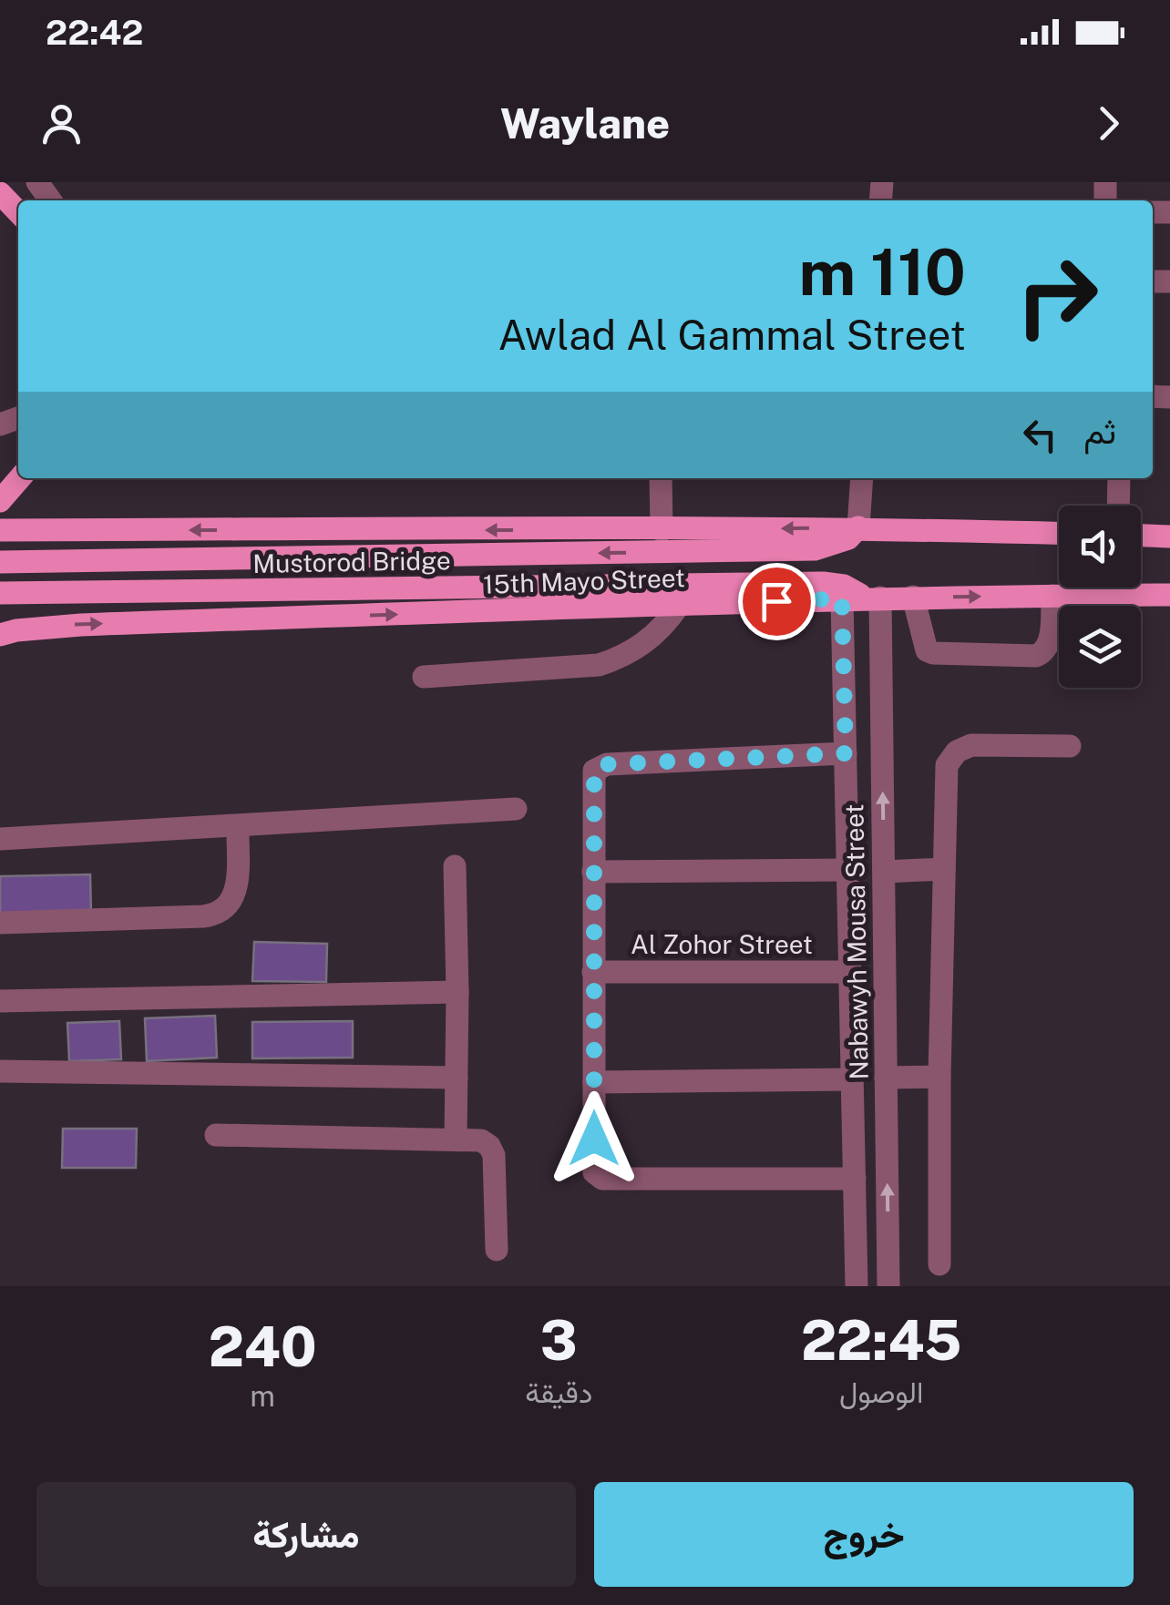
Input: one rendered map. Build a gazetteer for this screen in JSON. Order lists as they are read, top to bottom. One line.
{"streets":{"main road":["Mustorod Bridge","15th Mayo Street"],"street":["Nabawyh Mousa Street","Al Zohor Street"]},"crossings":[["Mustorod Bridge","15th Mayo Street"],["Mustorod Bridge","Nabawyh Mousa Street"],["15th Mayo Street","Nabawyh Mousa Street"],["Nabawyh Mousa Street","Al Zohor Street"]],"page":{"status":"22:42","header":"Waylane","turn":["110 m","Awlad Al Gammal Street"],"then":"ثم","eta":["22:45","الوصول","3","دقيقة","240","m"],"buttons":["خروج","مشاركة"]}}
